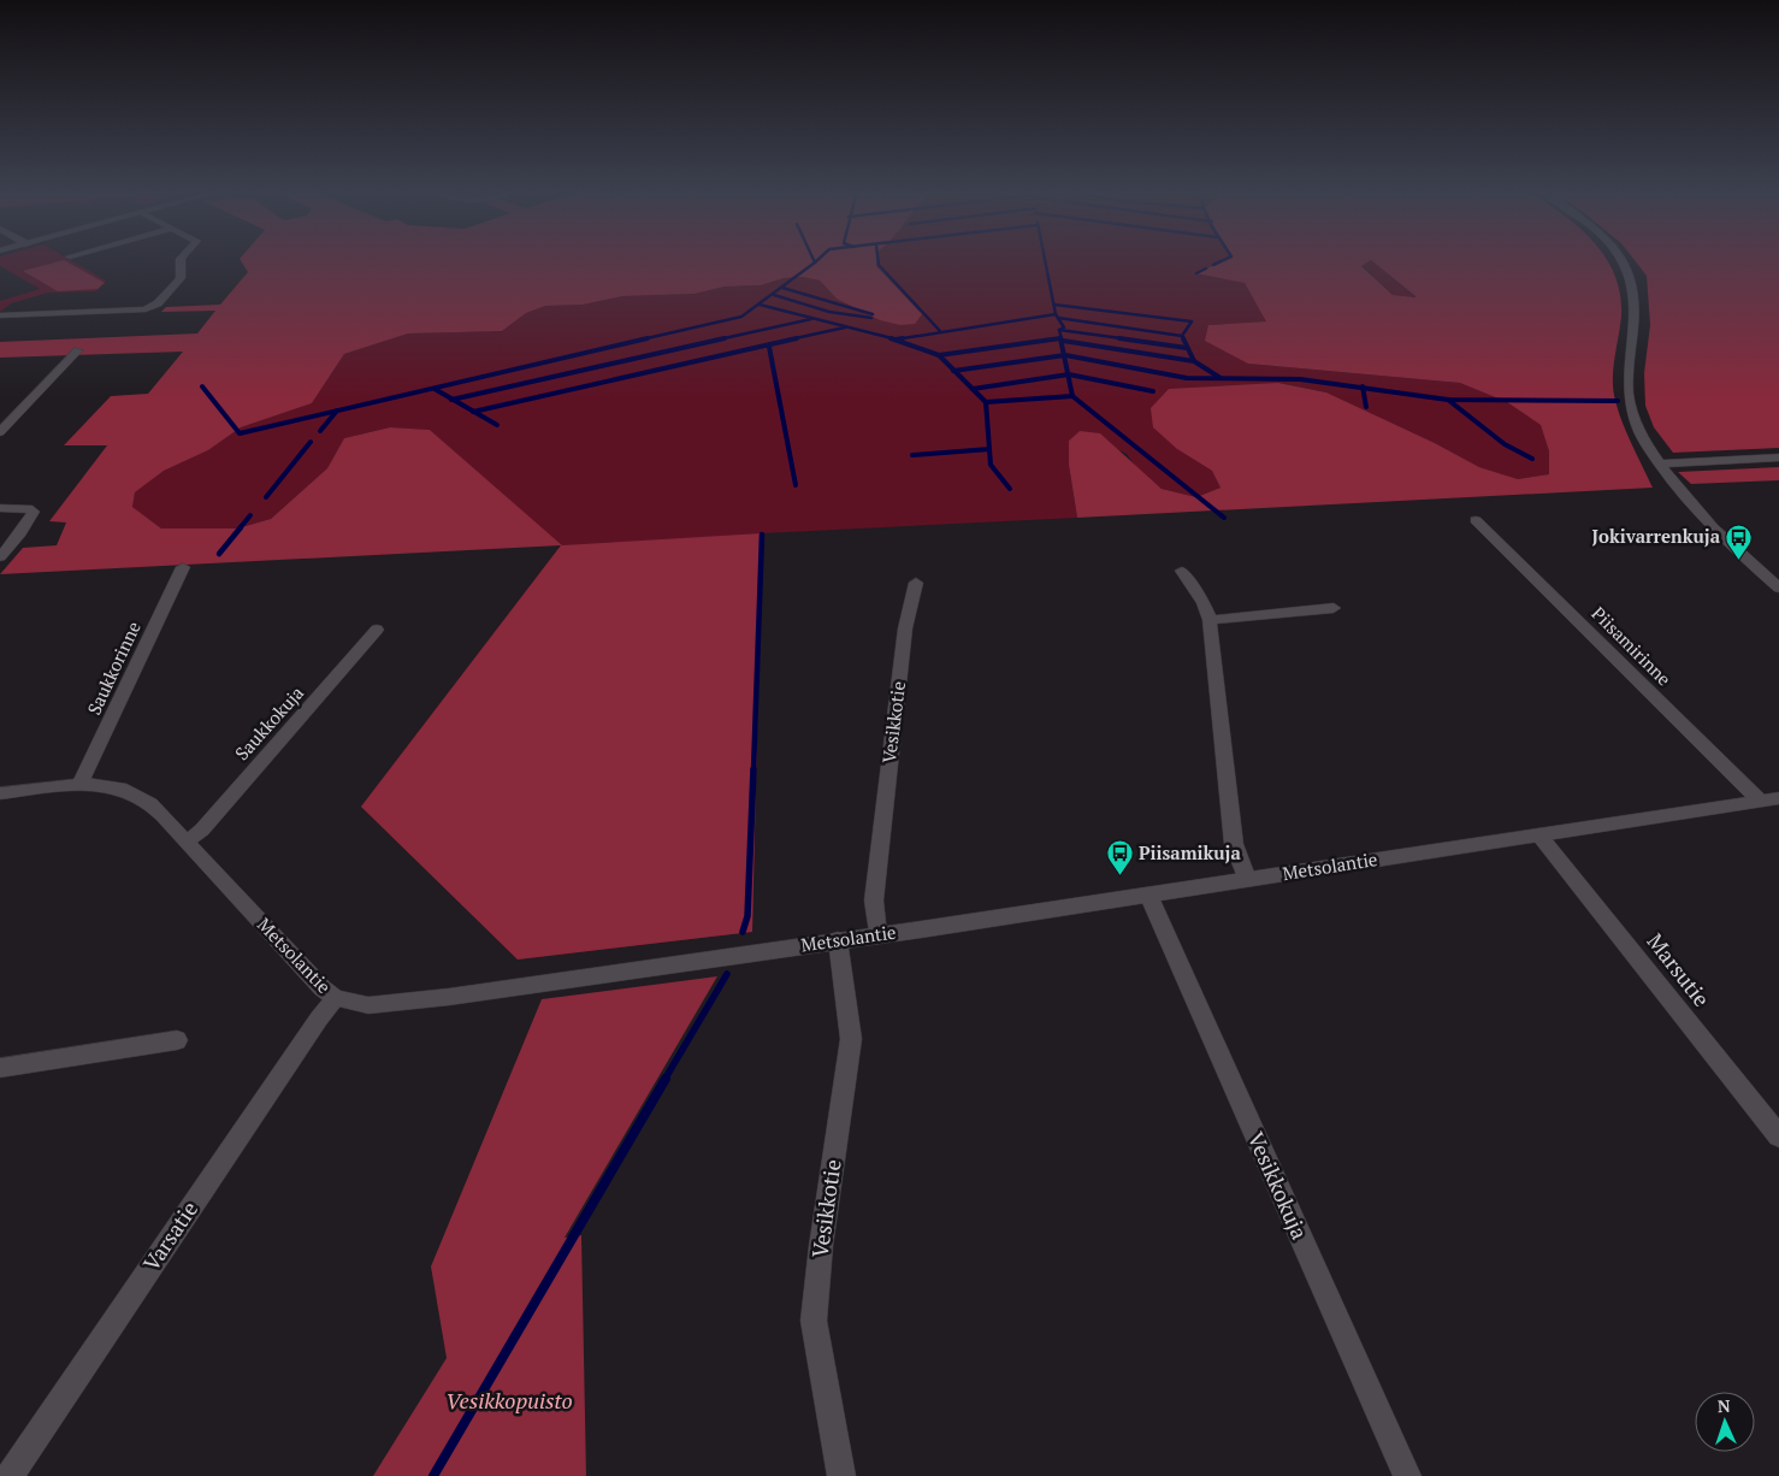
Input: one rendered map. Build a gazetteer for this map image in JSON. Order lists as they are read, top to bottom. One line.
{"streets":{"street":["Piisamirinne","Saukkorinne","Vesikkotie","Saukkokuja","Metsolantie","Marsutie","Vesikkokuja","Varsatie"]},"crossings":[["Piisamirinne","Metsolantie"],["Saukkorinne","Metsolantie"],["Vesikkotie","Metsolantie"],["Saukkokuja","Metsolantie"],["Metsolantie","Marsutie"],["Metsolantie","Vesikkokuja"],["Metsolantie","Varsatie"]],"parks":["Vesikkopuisto"],"places":{"bus stop":["Jokivarrenkuja","Piisamikuja"]},"north":"top"}
